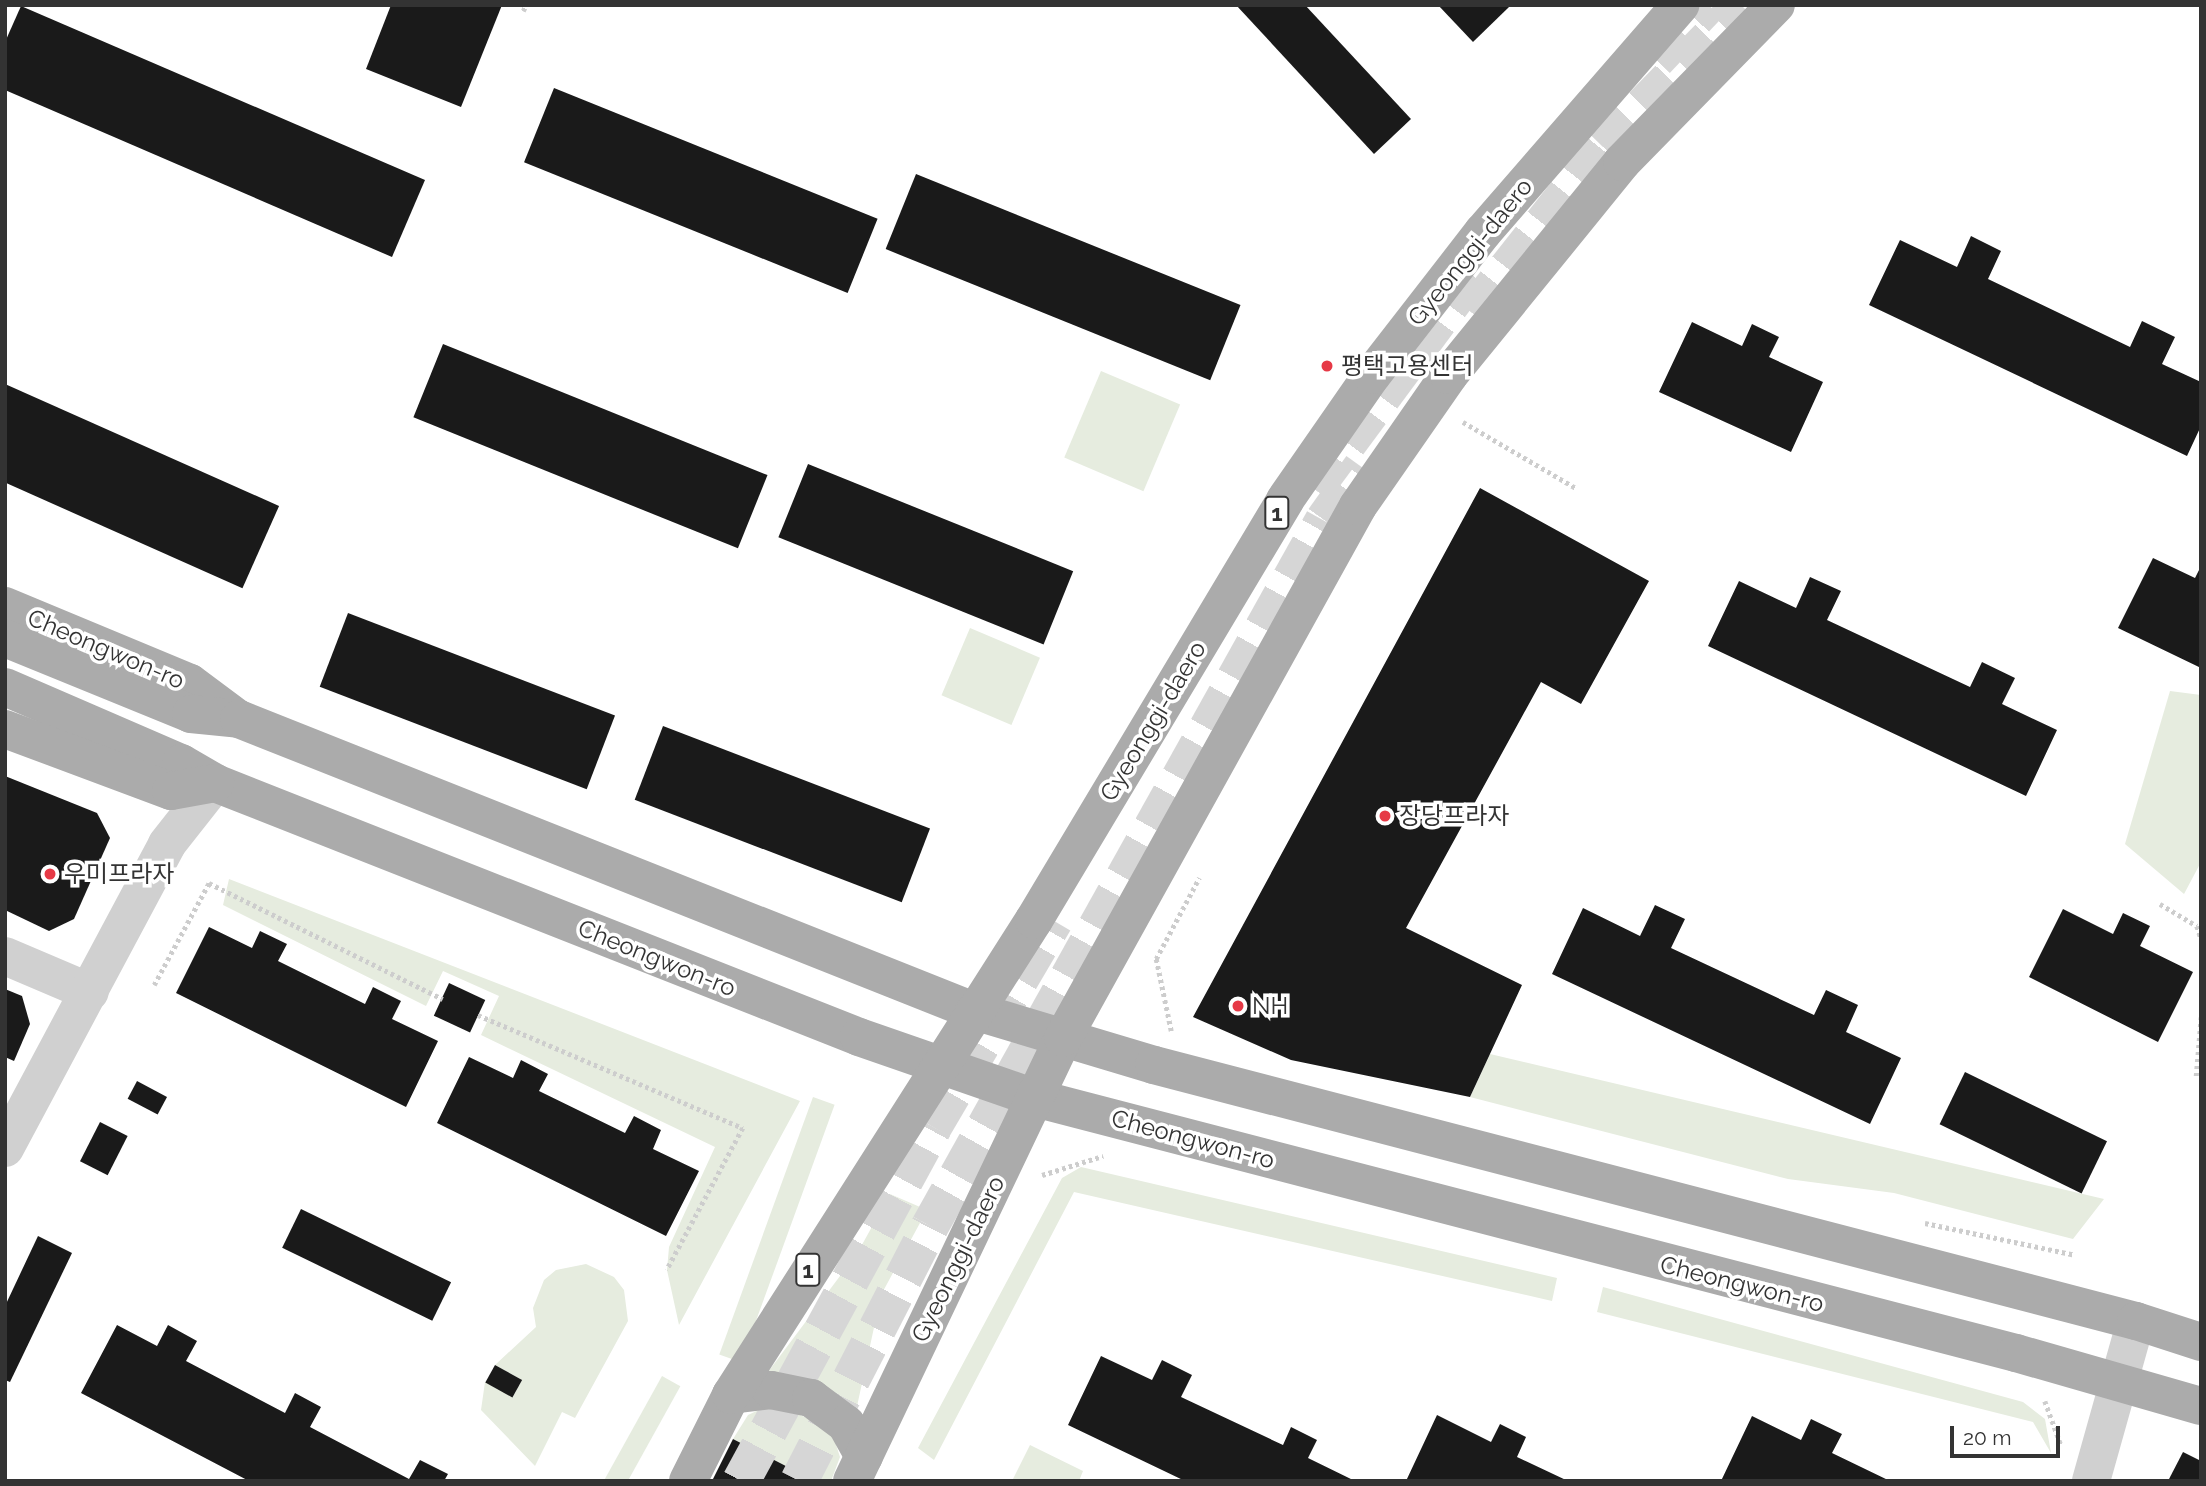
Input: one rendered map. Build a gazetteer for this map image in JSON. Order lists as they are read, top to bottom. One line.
{"streets":{"main road":["Gyeonggi-daero","1","Cheongwon-ro"]},"crossings":[["Gyeonggi-daero","Cheongwon-ro"]],"places":["평택고용센터","장당프라자","우미프라자","NH"],"scale_bar":"20 m"}
